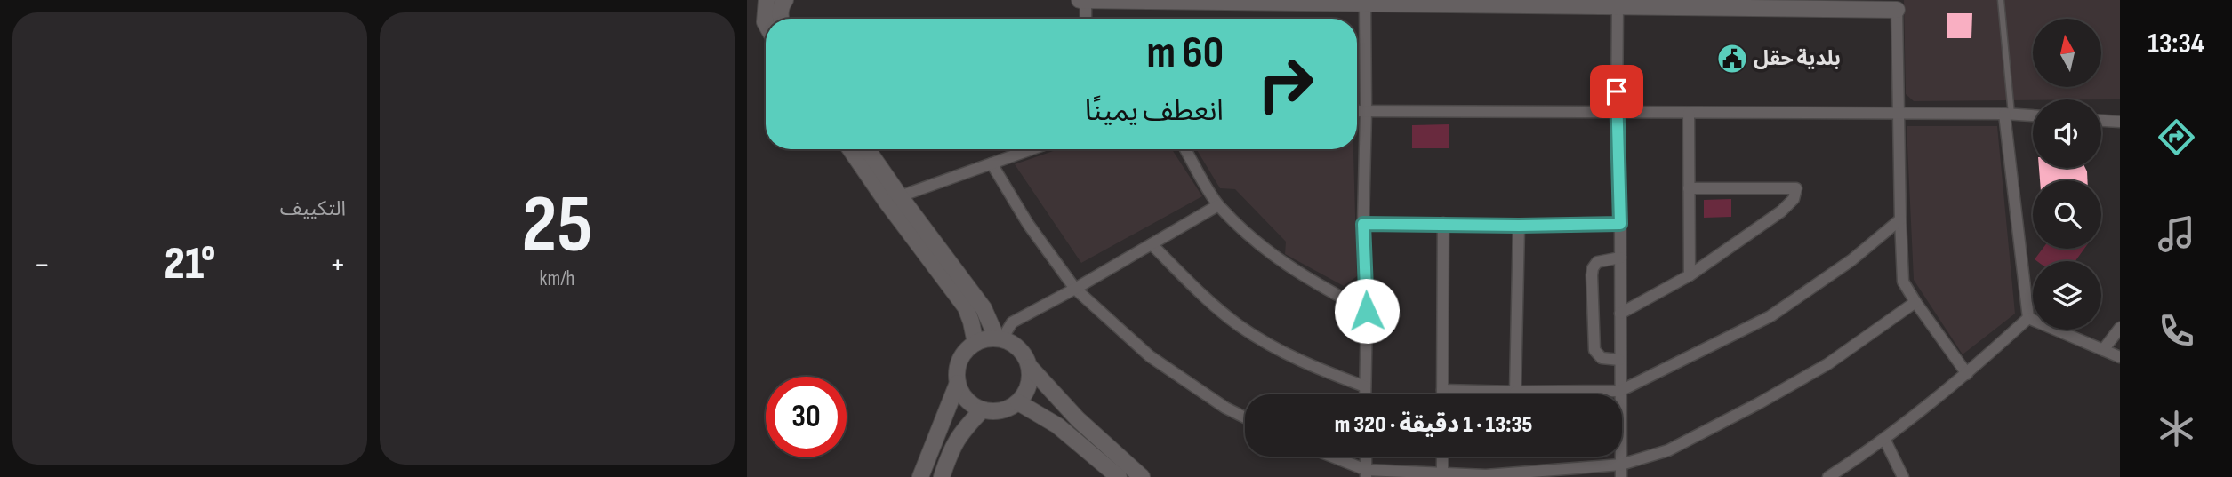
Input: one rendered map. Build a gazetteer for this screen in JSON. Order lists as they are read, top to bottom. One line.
{"places":{"public building":["بلدية حقل"]},"north":"top","page":{"tabs":"13:34","tile":[["25","km/h"],"التكييف"],"turn":["60 m","انعطف يمينًا"],"heat":["−","21°","+"],"limit":"30","trip":"13:35 · 1 دقيقة · 320 m"}}
